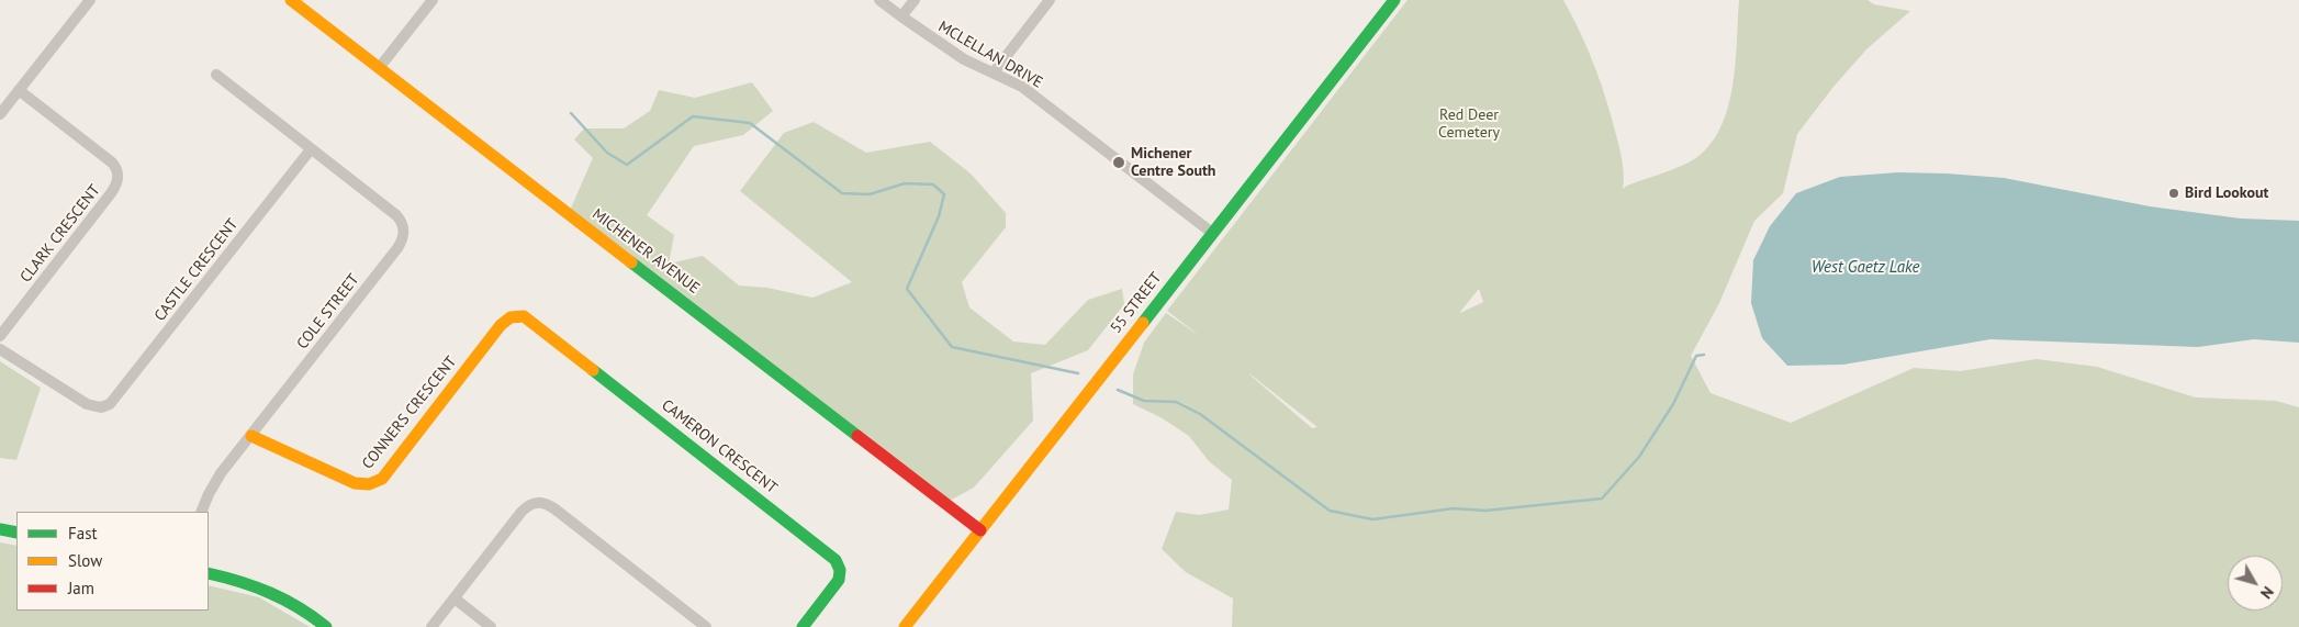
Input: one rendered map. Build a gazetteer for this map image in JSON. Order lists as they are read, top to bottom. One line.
{"streets":{"street":["MCLELLAN DRIVE","CLARK CRESCENT","MICHENER AVENUE","CASTLE CRESCENT","55 STREET","COLE STREET","CONNERS CRESCENT","CAMERON CRESCENT"]},"crossings":[["MCLELLAN DRIVE","55 STREET"],["MICHENER AVENUE","55 STREET"],["CASTLE CRESCENT","COLE STREET"],["COLE STREET","CONNERS CRESCENT"],["CONNERS CRESCENT","CAMERON CRESCENT"]],"water":["West Gaetz Lake"],"parks":["Red Deer Cemetery"],"places":["Michener Centre South","Bird Lookout"],"legend":["Fast","Slow","Jam"],"north":"bottom right"}
